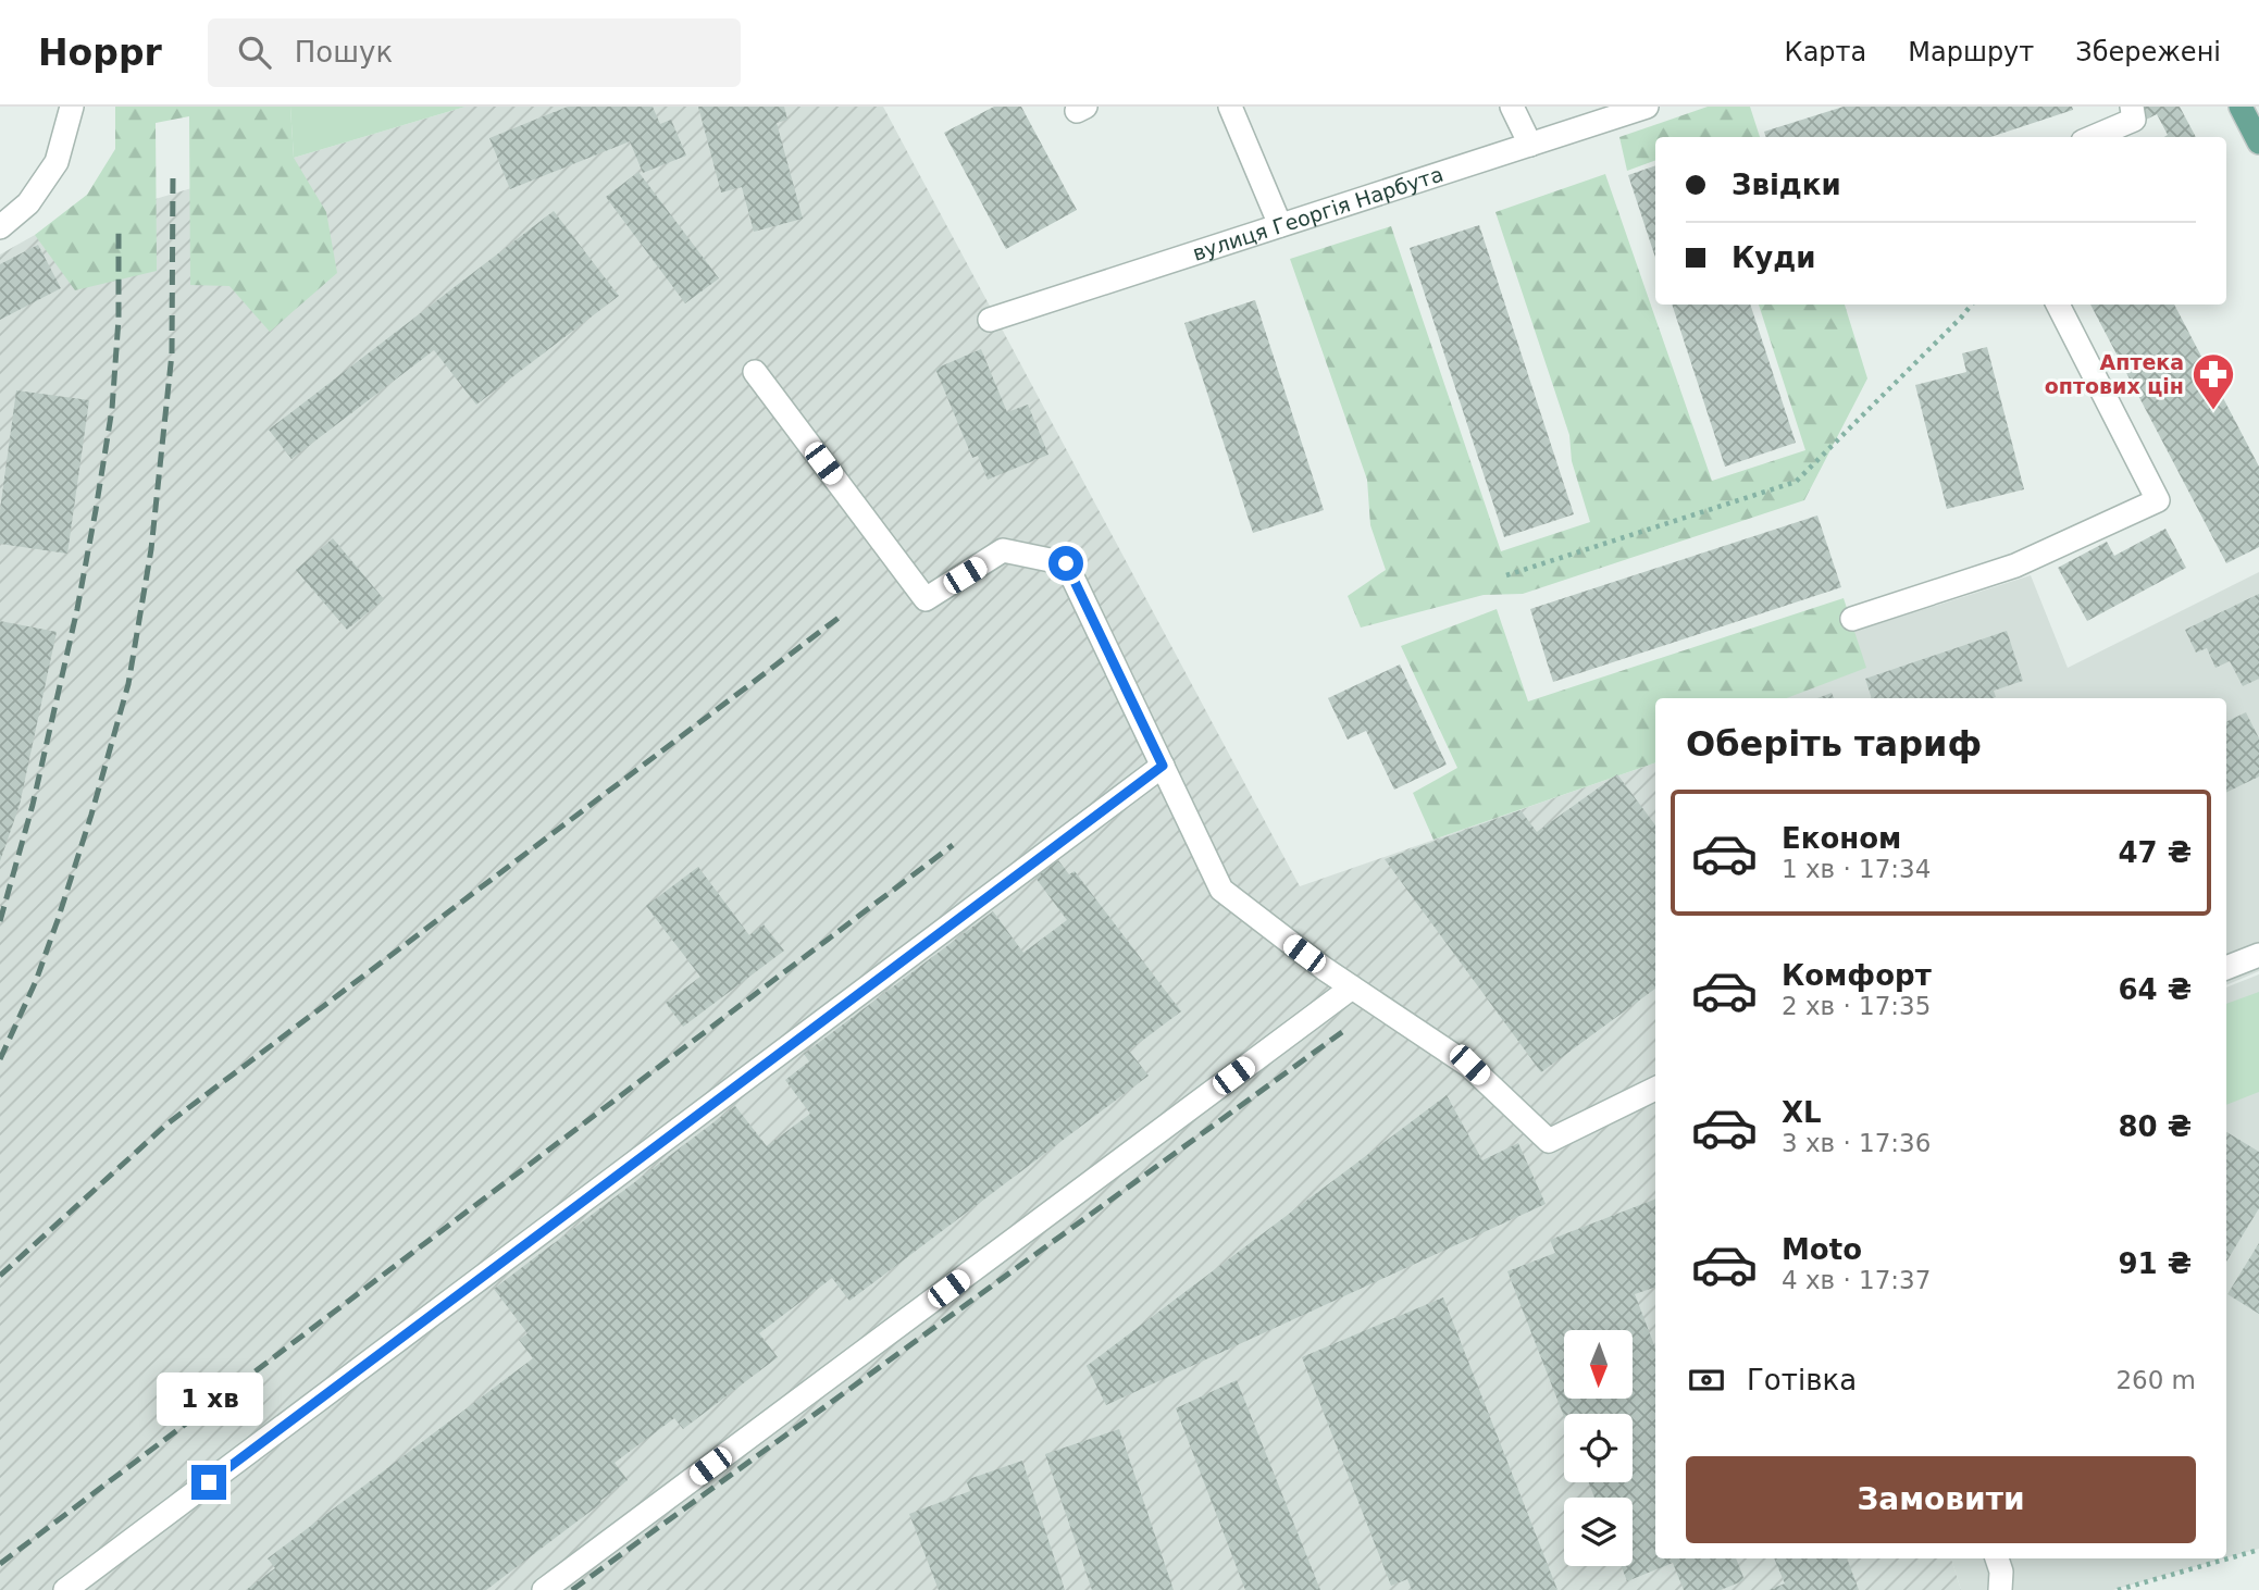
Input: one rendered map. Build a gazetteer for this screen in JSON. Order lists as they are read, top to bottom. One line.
{"streets":{"street":["вулиця Георгія Нарбута"]},"places":{"pharmacy":["Аптека оптових цін"]},"north":"bottom","page":{"header":"Hoppr","search":"Пошук","nav":["Карта","Маршрут","Збережені"],"banner":["Звідки","Куди"],"heading":"Оберіть тариф","list":[{"name":"Економ","note":"1 хв · 17:34","value":"47 ₴"},{"name":"Комфорт","note":"2 хв · 17:35","value":"64 ₴"},{"name":"XL","note":"3 хв · 17:36","value":"80 ₴"},{"name":"Moto","note":"4 хв · 17:37","value":"91 ₴"}],"pay":["Готівка","260 m"],"bubble":"1 хв","buttons":"Замовити"}}
